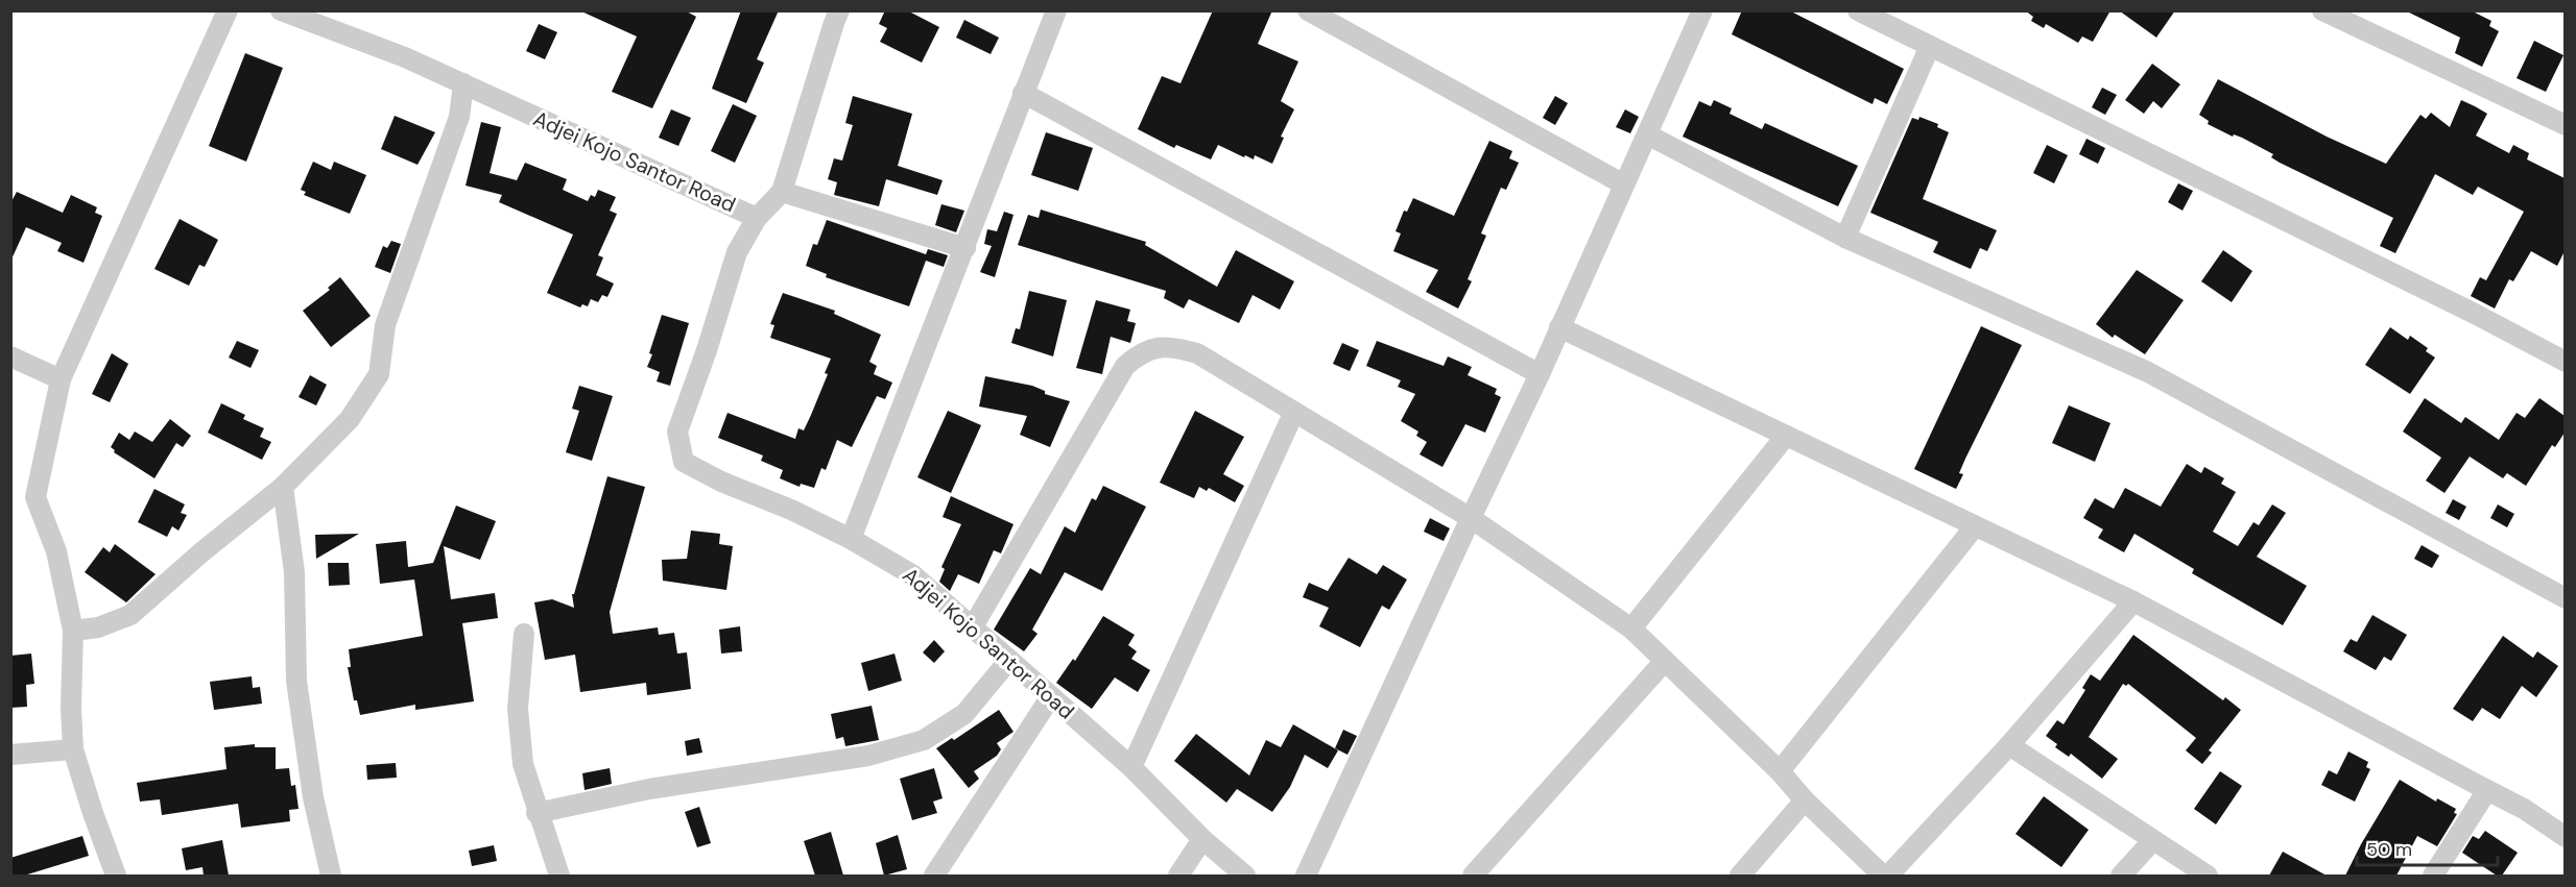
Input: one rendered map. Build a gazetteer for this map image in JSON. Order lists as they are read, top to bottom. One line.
{"streets":{"street":["Adjei Kojo Santor Road"]},"scale_bar":"50 m"}
